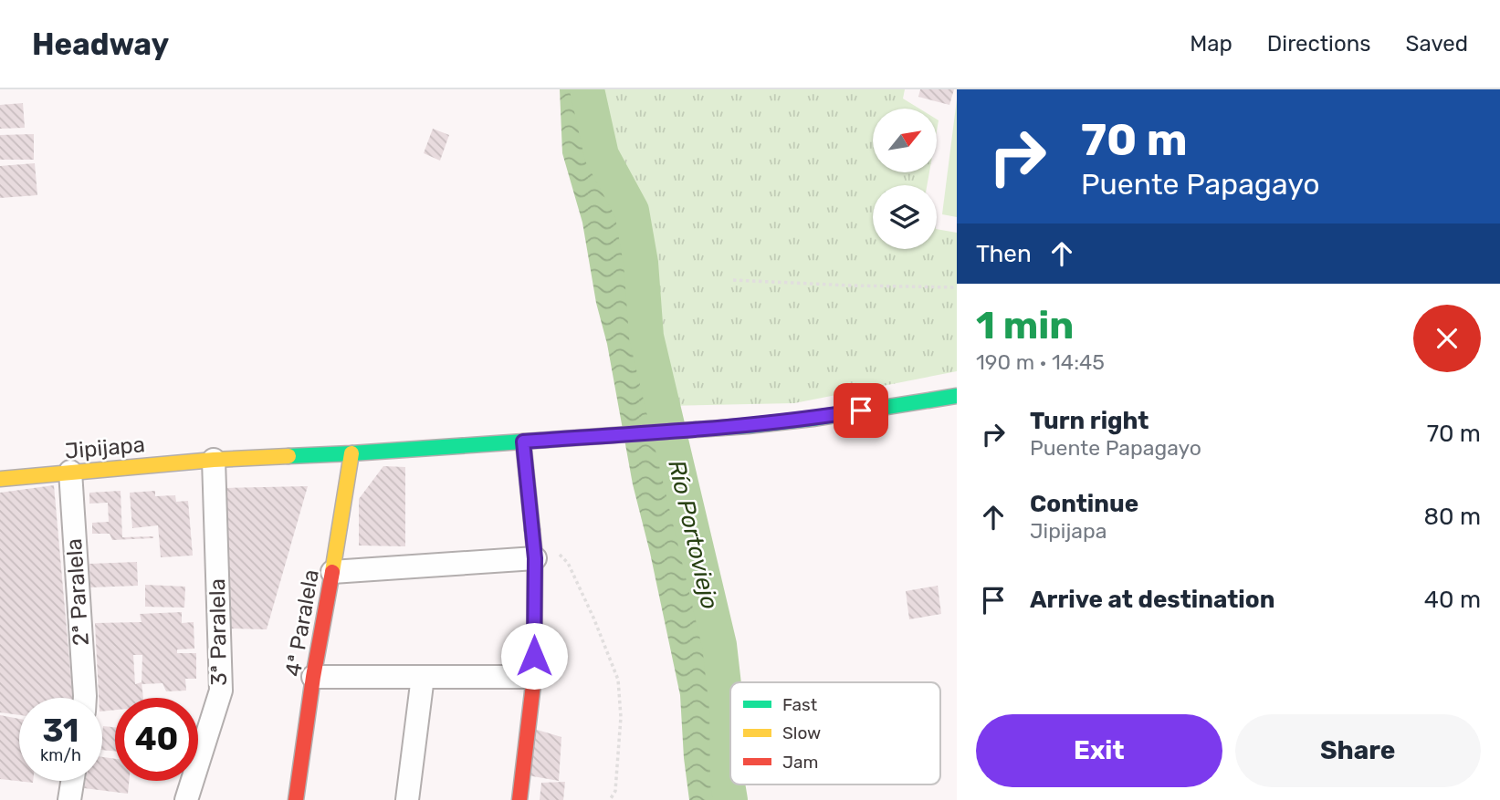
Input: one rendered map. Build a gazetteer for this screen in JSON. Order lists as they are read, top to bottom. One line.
{"streets":{"street":["Jipijapa","2ª Paralela","4ª Paralela","3ª Paralela"]},"crossings":[["Jipijapa","2ª Paralela"],["Jipijapa","4ª Paralela"],["Jipijapa","3ª Paralela"]],"water":["Río Portoviejo"],"legend":["Fast","Slow","Jam"],"north":"top right","page":{"header":"Headway","nav":["Map","Directions","Saved"],"turn":["70 m","Puente Papagayo"],"then":"Then","heading":["1 min","190 m · 14:45"],"list":[{"name":"Turn right","note":"Puente Papagayo","value":"70 m"},{"name":"Continue","note":"Jipijapa","value":"80 m"},{"name":"Arrive at destination","value":"40 m"}],"speed":"31 km/h","limit":"40","buttons":["Exit","Share"]}}
